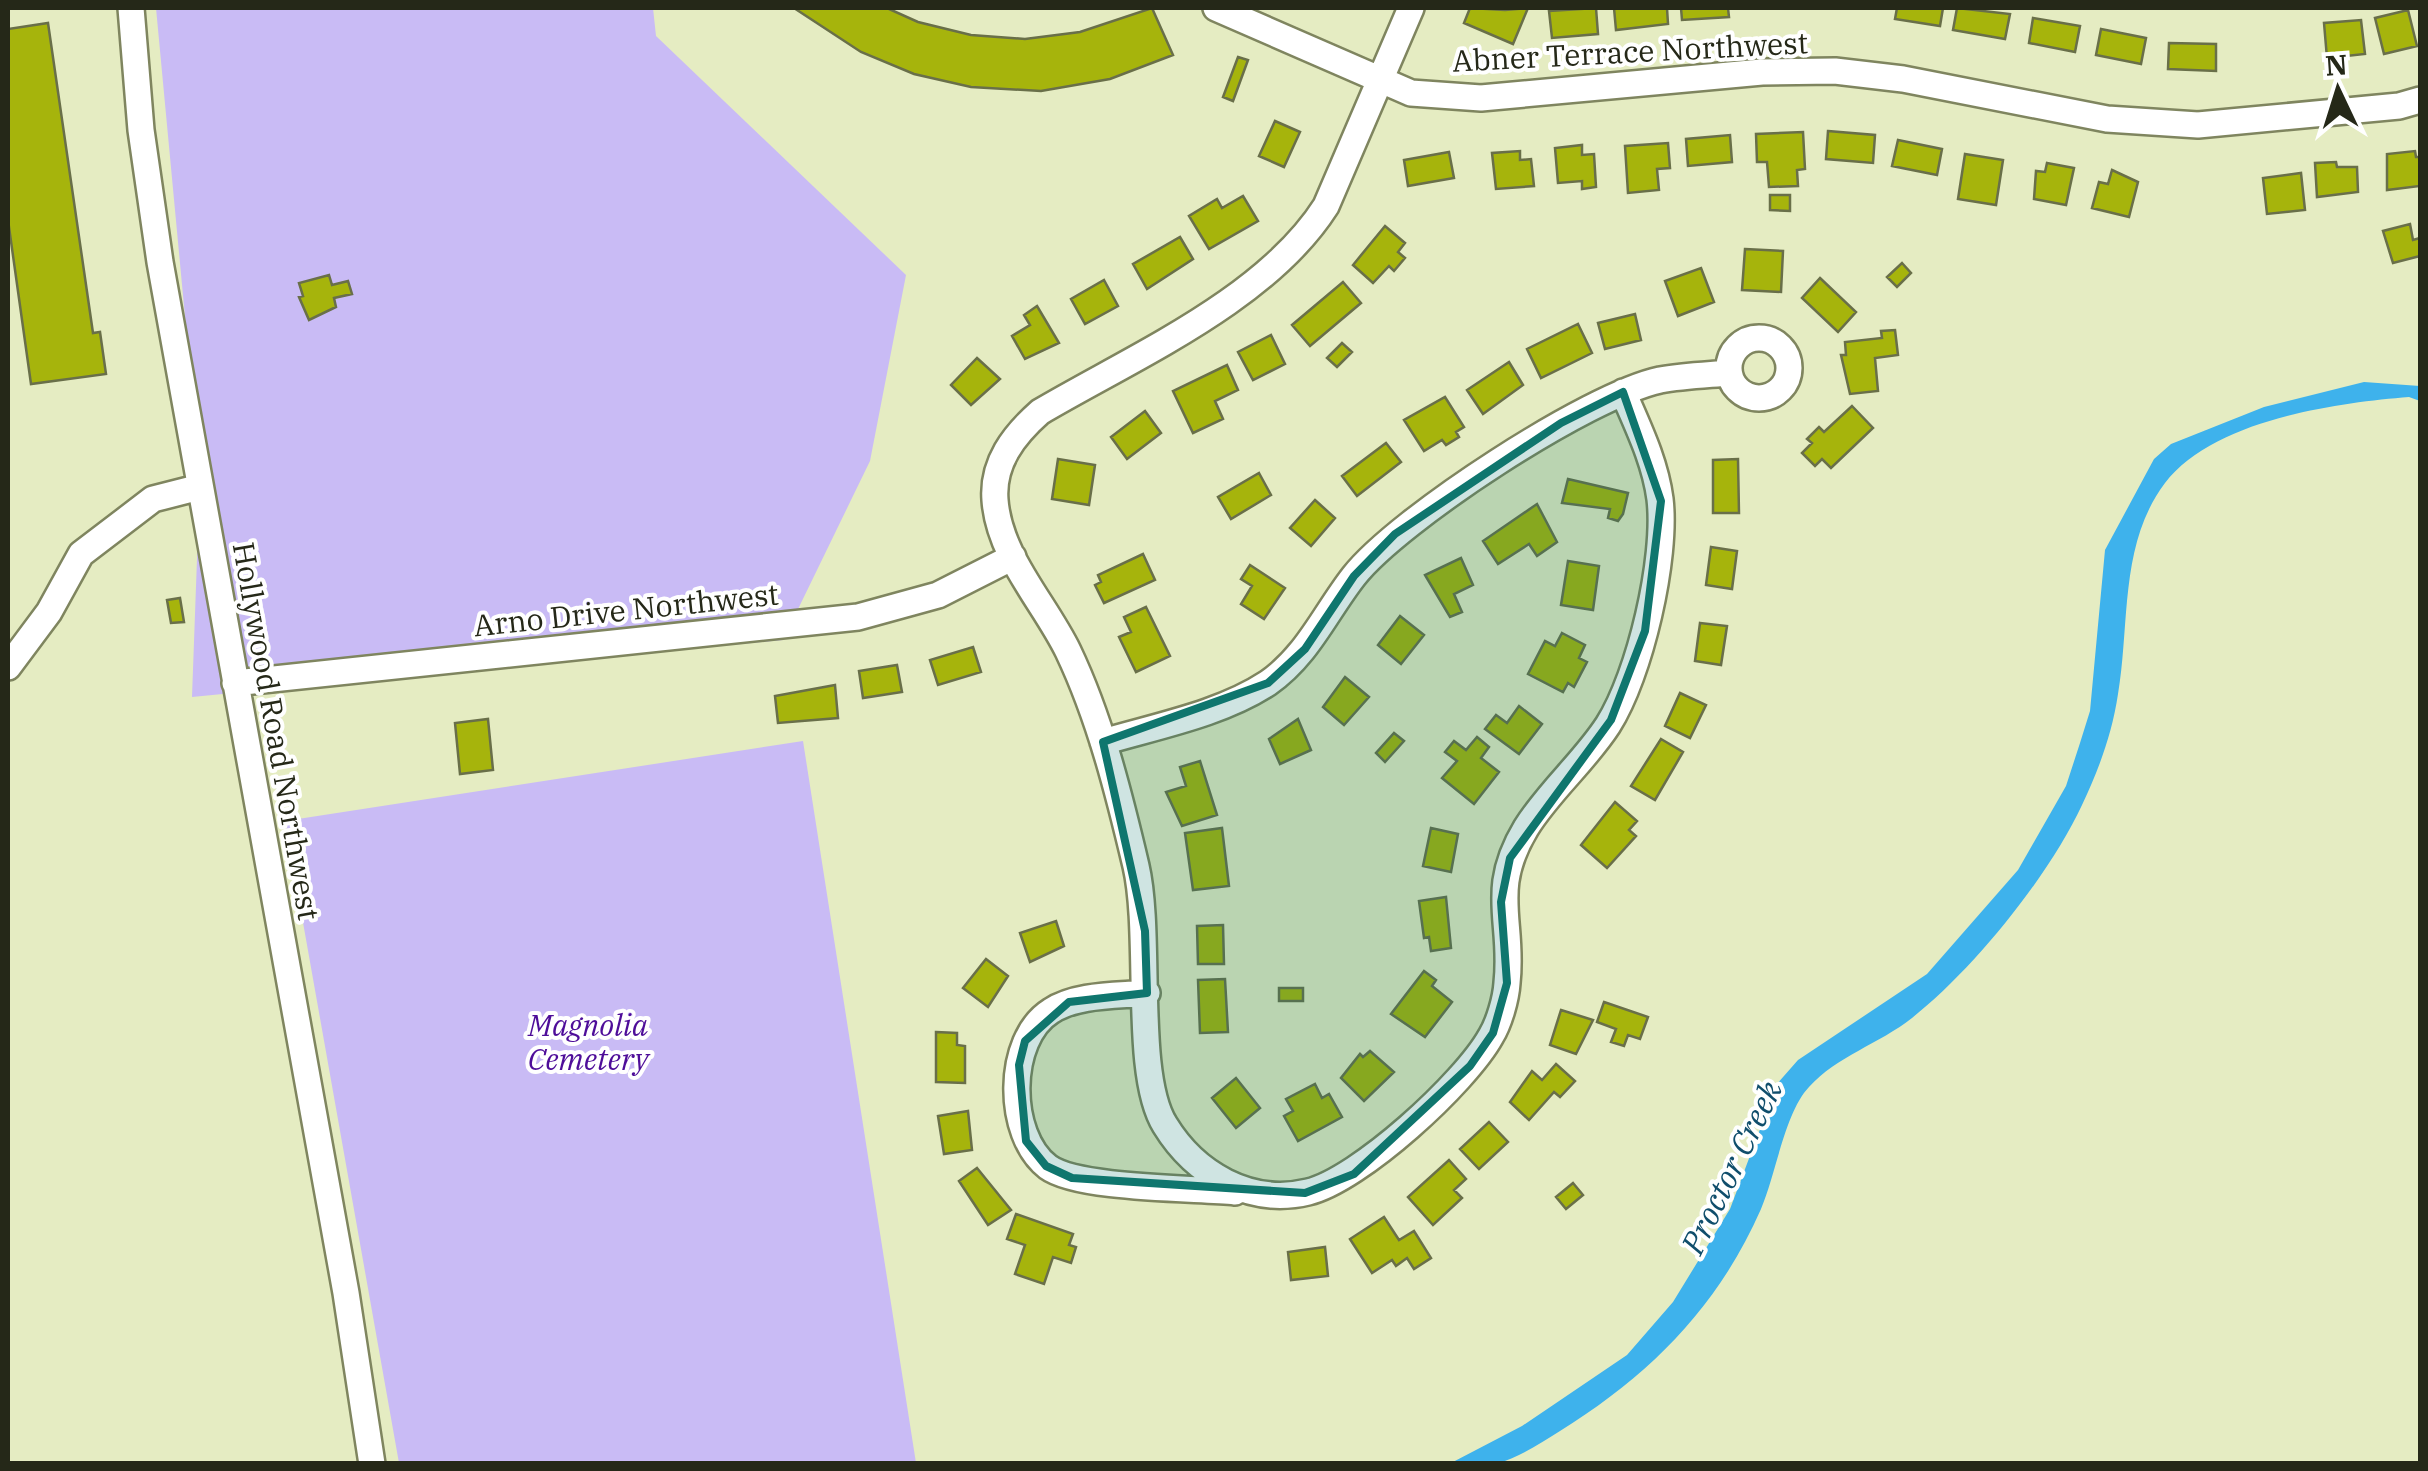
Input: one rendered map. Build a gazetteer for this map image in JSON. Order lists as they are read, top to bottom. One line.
{"streets":{"street":["Abner Terrace Northwest","Arno Drive Northwest","Hollywood Road Northwest"]},"crossings":[["Arno Drive Northwest","Hollywood Road Northwest"]],"water":["Proctor Creek"],"parks":["Magnolia Cemetery"],"north":"top"}
